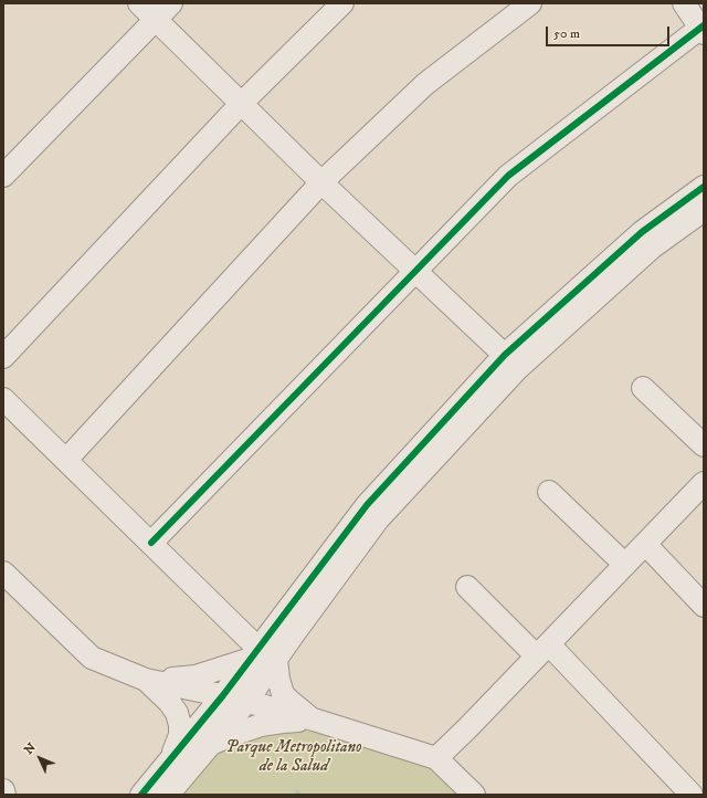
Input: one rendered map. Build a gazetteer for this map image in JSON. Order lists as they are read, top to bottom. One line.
{"parks":["Parque Metropolitano de la Salud"],"scale_bar":"50 m","north":"top left"}
